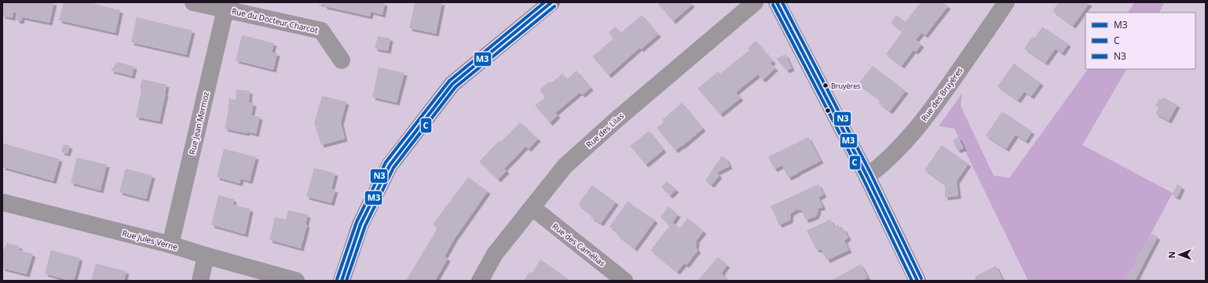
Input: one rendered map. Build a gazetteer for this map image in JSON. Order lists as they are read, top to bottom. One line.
{"streets":{"street":["Rue du Docteur Charcot","Rue des Bruyères","Rue Jean Mermoz","Rue des Lilas","Rue Jules Verne","Rue des Camélias"]},"crossings":[["Rue du Docteur Charcot","Rue Jean Mermoz"],["Rue Jean Mermoz","Rue Jules Verne"],["Rue des Lilas","Rue des Camélias"]],"places":["Bruyères"],"lines":["transit line M3","transit line N3","transit line C"],"legend":["M3","C","N3"],"north":"left"}
